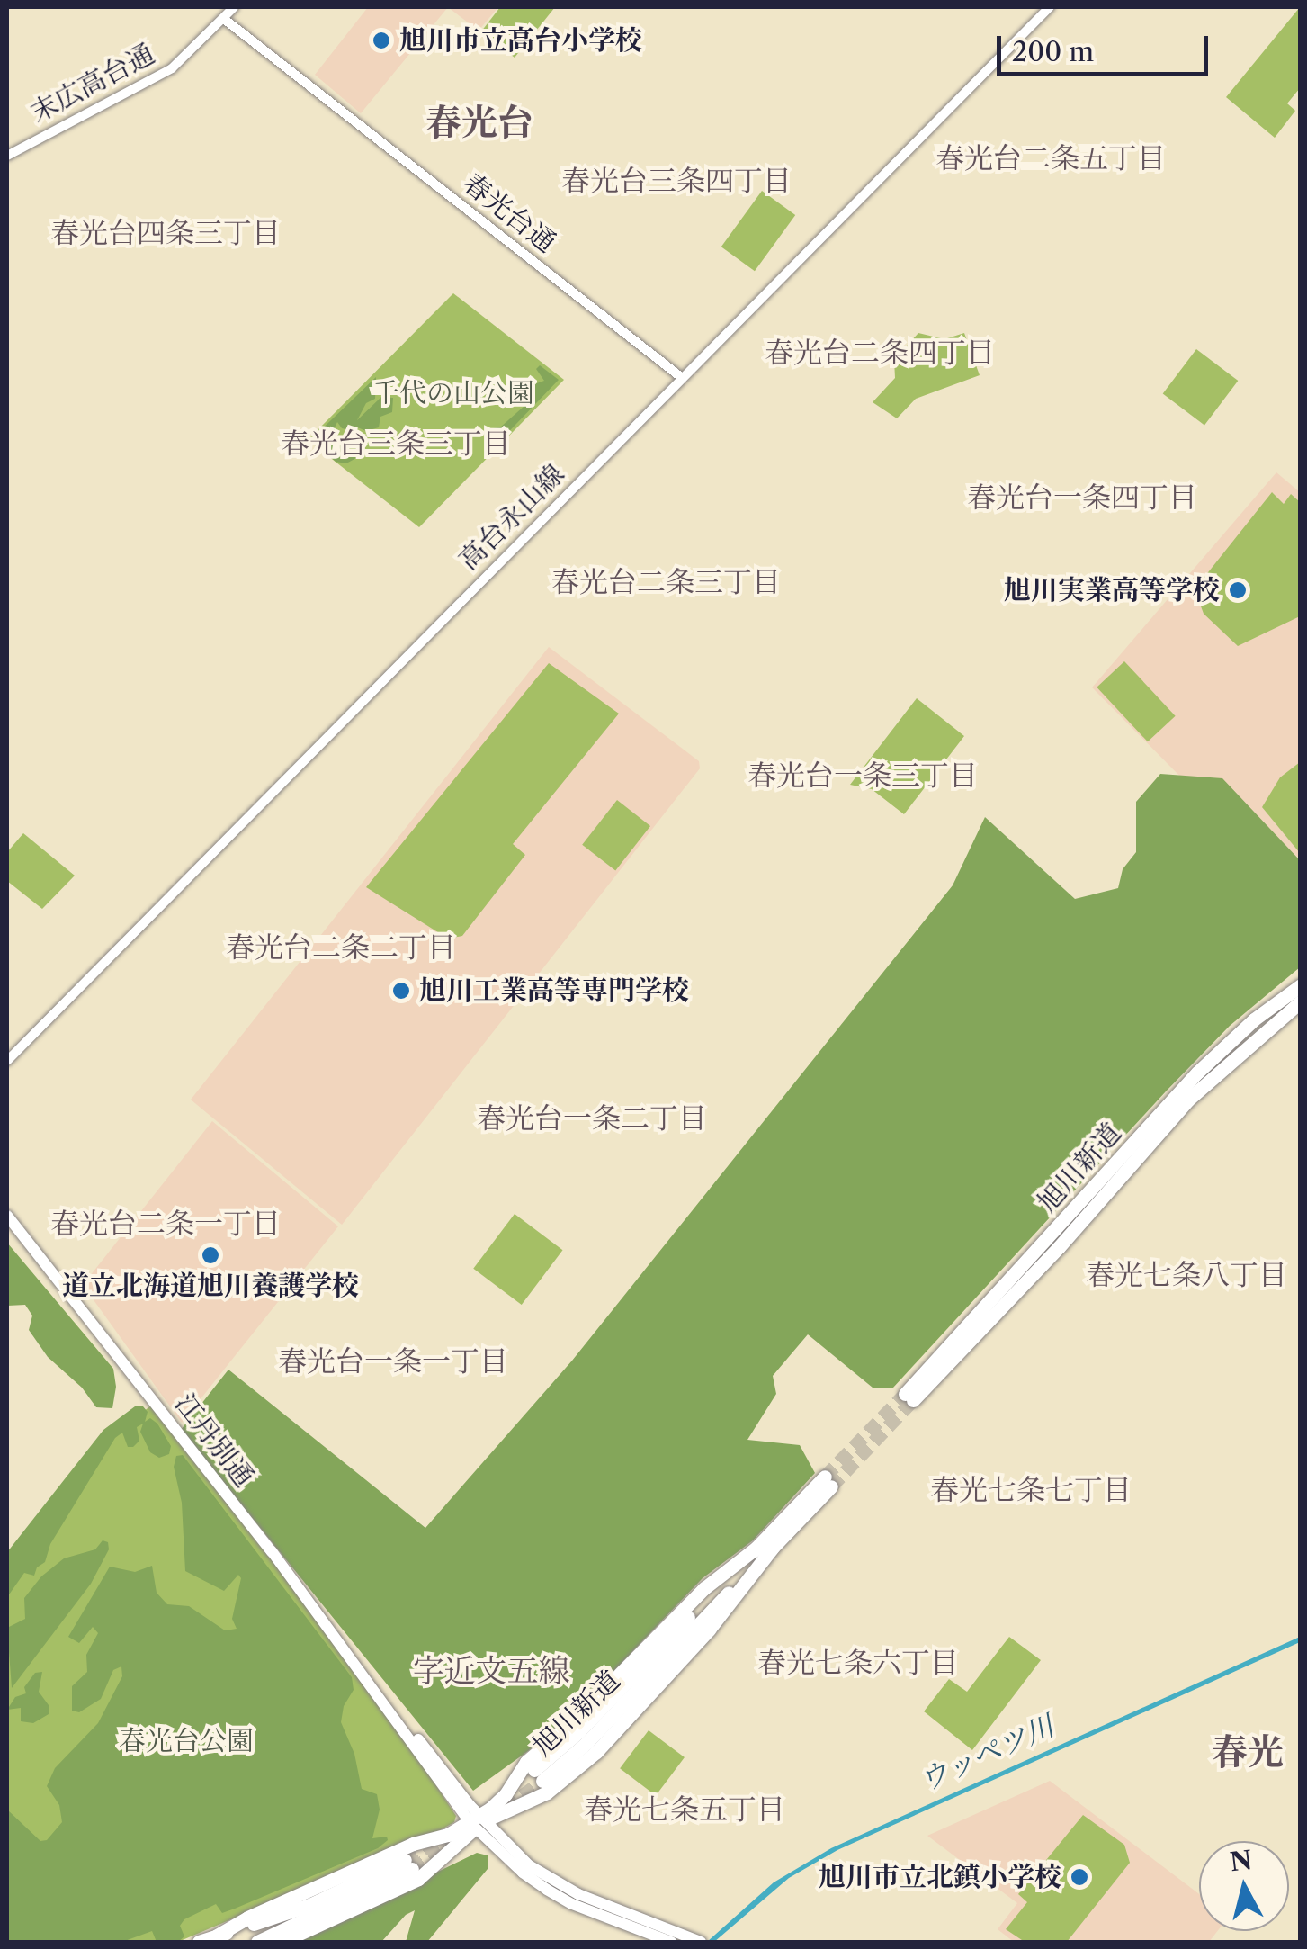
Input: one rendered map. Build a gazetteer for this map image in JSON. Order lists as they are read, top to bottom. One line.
{"streets":{"highway":["旭川新道"],"main road":["江丹別通"],"street":["末広高台通","春光台通","高台永山線"]},"crossings":[["末広高台通","春光台通"],["春光台通","高台永山線"]],"districts":["春光台","春光台二条五丁目","春光台三条四丁目","春光台四条三丁目","春光台二条四丁目","春光台三条三丁目","春光台一条四丁目","春光台二条三丁目","春光台一条三丁目","春光台二条二丁目","春光台一条二丁目","春光台二条一丁目","春光七条八丁目","春光台一条一丁目","春光七条七丁目","春光七条六丁目","字近文五線","春光","春光七条五丁目"],"water":["ウッペツ川"],"parks":["千代の山公園","春光台公園"],"places":["旭川市立高台小学校","旭川実業高等学校","旭川工業高等専門学校","道立北海道旭川養護学校","旭川市立北鎮小学校"],"scale_bar":"200 m","north":"top"}
